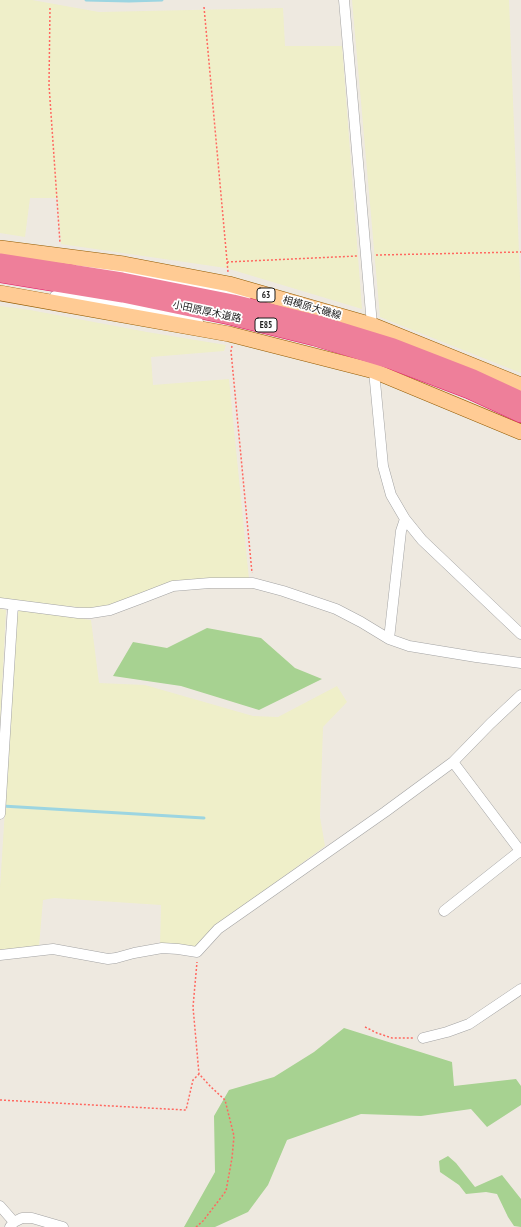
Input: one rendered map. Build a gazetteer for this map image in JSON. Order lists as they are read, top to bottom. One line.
{"streets":{"highway":["小田原厚木道路","E85"],"main road":["63","相模原大磯線"]}}
